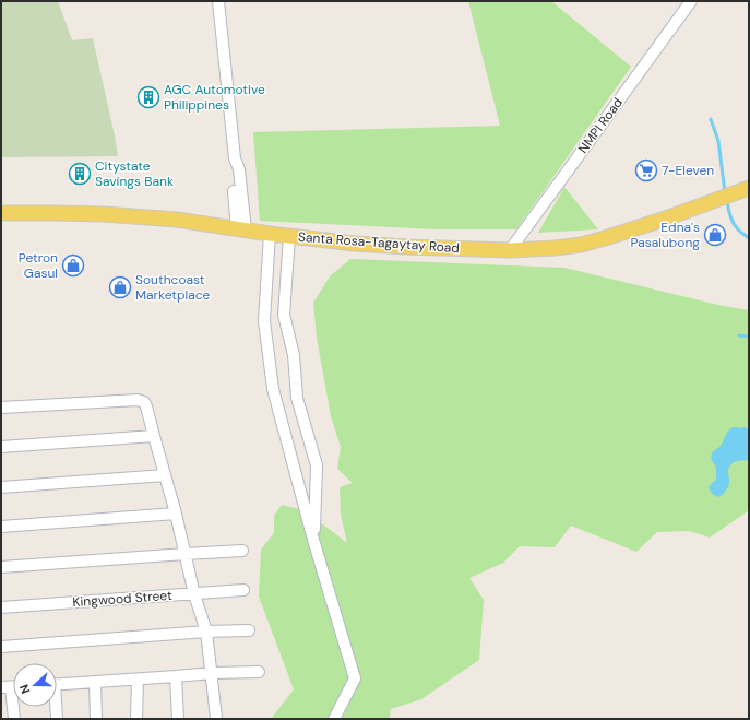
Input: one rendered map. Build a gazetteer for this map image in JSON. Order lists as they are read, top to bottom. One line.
{"streets":{"main road":["Santa Rosa-Tagaytay Road"],"street":["NMPI Road","Kingwood Street"]},"crossings":[["NMPI Road","Santa Rosa-Tagaytay Road"]],"places":{"building":["AGC Automotive Philippines","Citystate Savings Bank"],"supermarket":["7-Eleven"],"shop":["Edna's Pasalubong","Petron Gasul","Southcoast Marketplace"]},"north":"left"}
